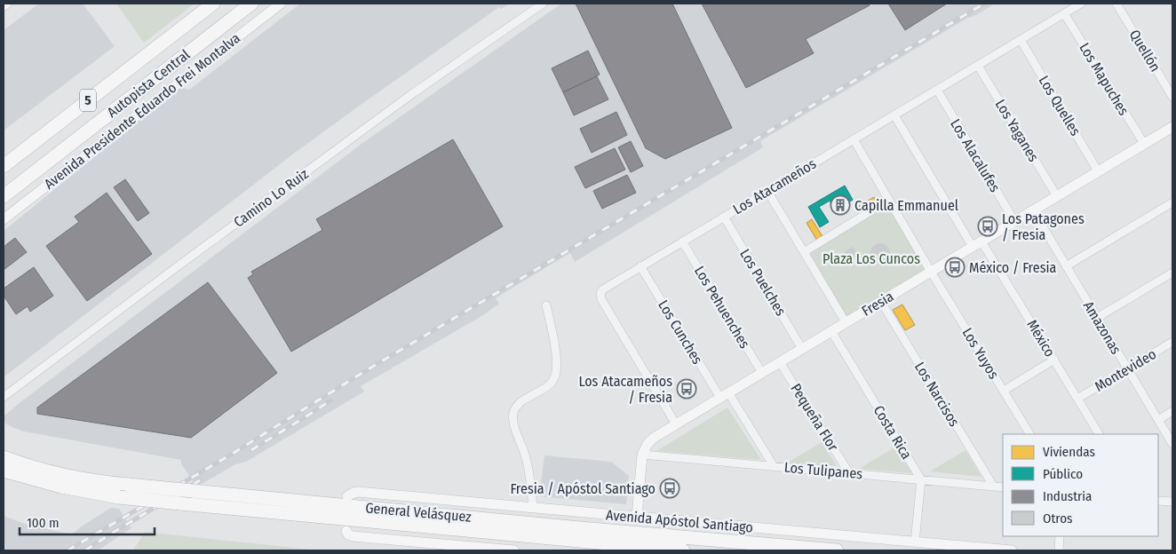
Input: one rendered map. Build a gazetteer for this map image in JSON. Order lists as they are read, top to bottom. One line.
{"streets":{"highway":["Autopista Central","5","General Velásquez"],"street":["Quellón","Los Mapuches","Los Quelles","Avenida Presidente Eduardo Frei Montalva","Los Yaganes","Los Alacalufes","Los Atacameños","Camino Lo Ruiz","Los Puelches","Fresia","Los Pehuenches","Amazonas","Los Cunches","México","Los Yuyos","Montevideo","Los Narcisos","Pequeña Flor","Costa Rica","Los Tulipanes","Avenida Apóstol Santiago"]},"crossings":[["Los Mapuches","Los Atacameños"],["Los Mapuches","Fresia"],["Los Quelles","Los Atacameños"],["Los Quelles","Fresia"],["Los Yaganes","Los Atacameños"],["Los Yaganes","Fresia"],["Los Alacalufes","Los Atacameños"],["Los Alacalufes","Fresia"],["Los Atacameños","Los Puelches"],["Los Atacameños","Fresia"],["Los Atacameños","Los Pehuenches"],["Los Atacameños","Los Cunches"],["Los Atacameños","Los Yuyos"],["Los Puelches","Fresia"],["Fresia","Los Pehuenches"],["Fresia","Amazonas"],["Fresia","Los Cunches"],["Fresia","México"],["Fresia","Los Yuyos"],["Fresia","Los Narcisos"],["Fresia","Pequeña Flor"],["Fresia","Costa Rica"],["Fresia","Los Tulipanes"],["Amazonas","Montevideo"],["Los Cunches","Los Tulipanes"],["México","Montevideo"],["Los Narcisos","Los Tulipanes"],["Pequeña Flor","Los Tulipanes"],["Costa Rica","Los Tulipanes"]],"parks":["Plaza Los Cuncos"],"places":{"building":["Capilla Emmanuel"],"bus stop":["Los Patagones / Fresia","México / Fresia","Los Atacameños / Fresia","Fresia / Apóstol Santiago"]},"legend":["Viviendas","Público","Industria","Otros"],"scale_bar":"100 m"}
